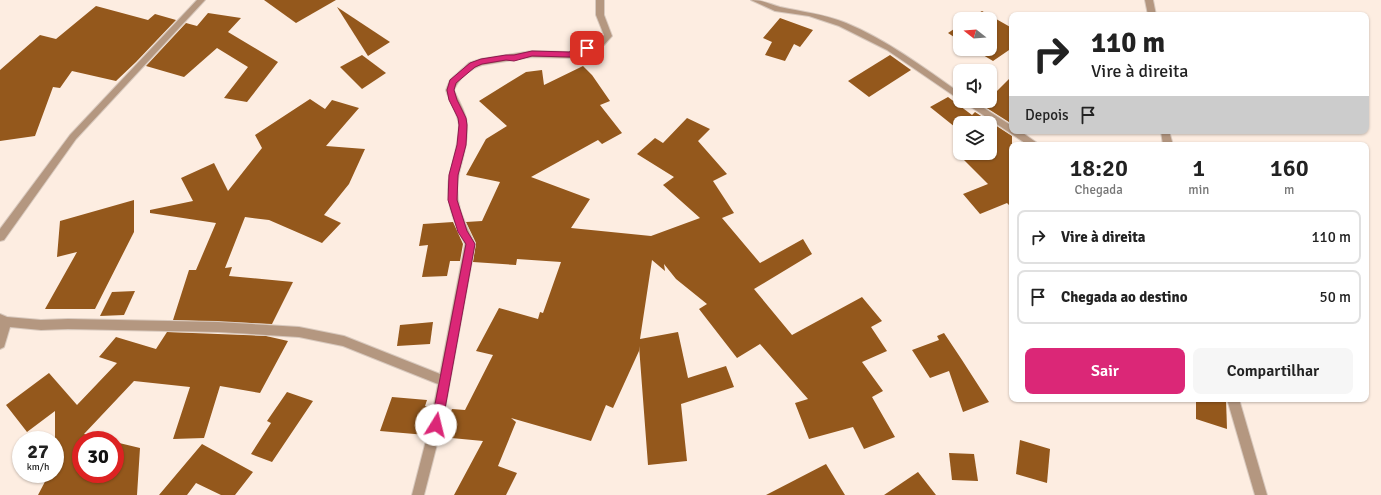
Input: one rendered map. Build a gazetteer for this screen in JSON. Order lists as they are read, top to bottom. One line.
{"north":"left","page":{"turn":["110 m","Vire à direita"],"then":"Depois","eta":["18:20","Chegada","1","min","160","m"],"list":[{"name":"Vire à direita","value":"110 m"},{"name":"Chegada ao destino","value":"50 m"}],"buttons":["Sair","Compartilhar"],"speed":"27 km/h","limit":"30"}}
